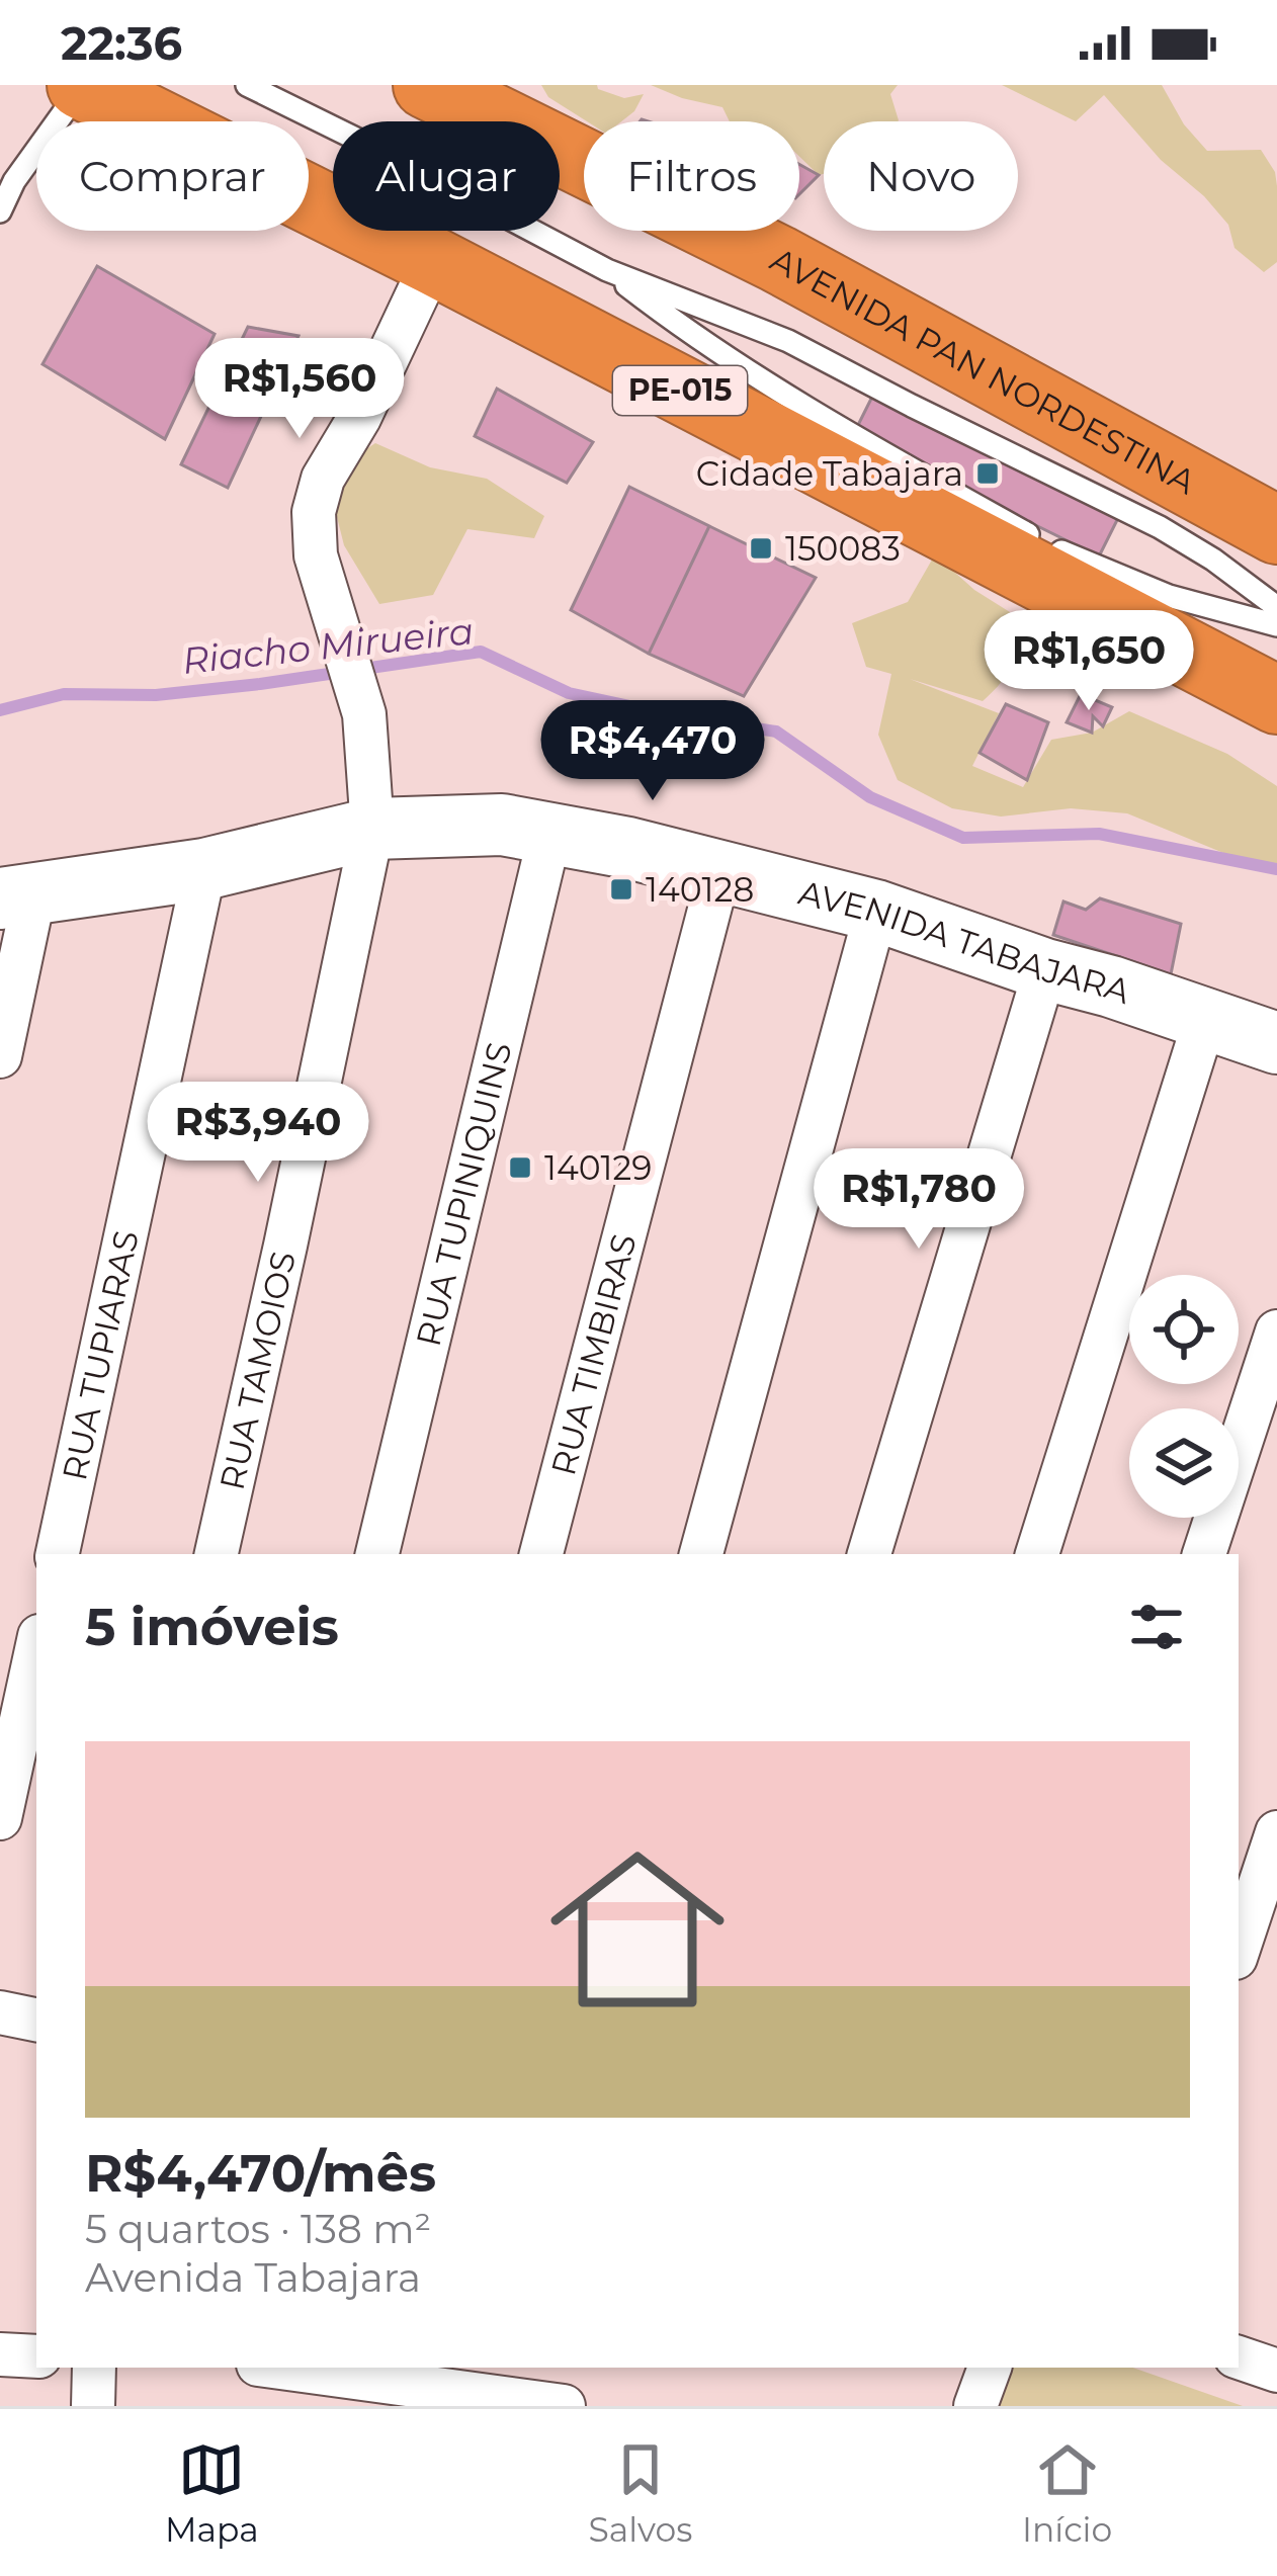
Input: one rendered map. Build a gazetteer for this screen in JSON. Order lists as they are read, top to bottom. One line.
{"streets":{"highway":["AVENIDA PAN NORDESTINA","PE-015"],"street":["AVENIDA TABAJARA","RUA TUPINIQUINS","RUA TIMBIRAS","RUA TUPIARAS","RUA TAMOIOS"]},"crossings":[["PE-015","RUA TAMOIOS"],["AVENIDA TABAJARA","RUA TUPINIQUINS"],["AVENIDA TABAJARA","RUA TIMBIRAS"],["AVENIDA TABAJARA","RUA TUPIARAS"],["AVENIDA TABAJARA","RUA TAMOIOS"]],"water":["Riacho Mirueira"],"places":{"transit":["Cidade Tabajara","150083","140128","140129"]},"page":{"status":"22:36","chip":["Comprar","Alugar","Filtros","Novo"],"price":["R$1,560","R$1,650","R$4,470","R$3,940","R$1,780"],"heading":"5 imóveis","list":[{"name":"R$4,470/mês","note":"5 quartos · 138 m² · Avenida Tabajara"}],"tabs":["Mapa","Salvos","Início"]}}
